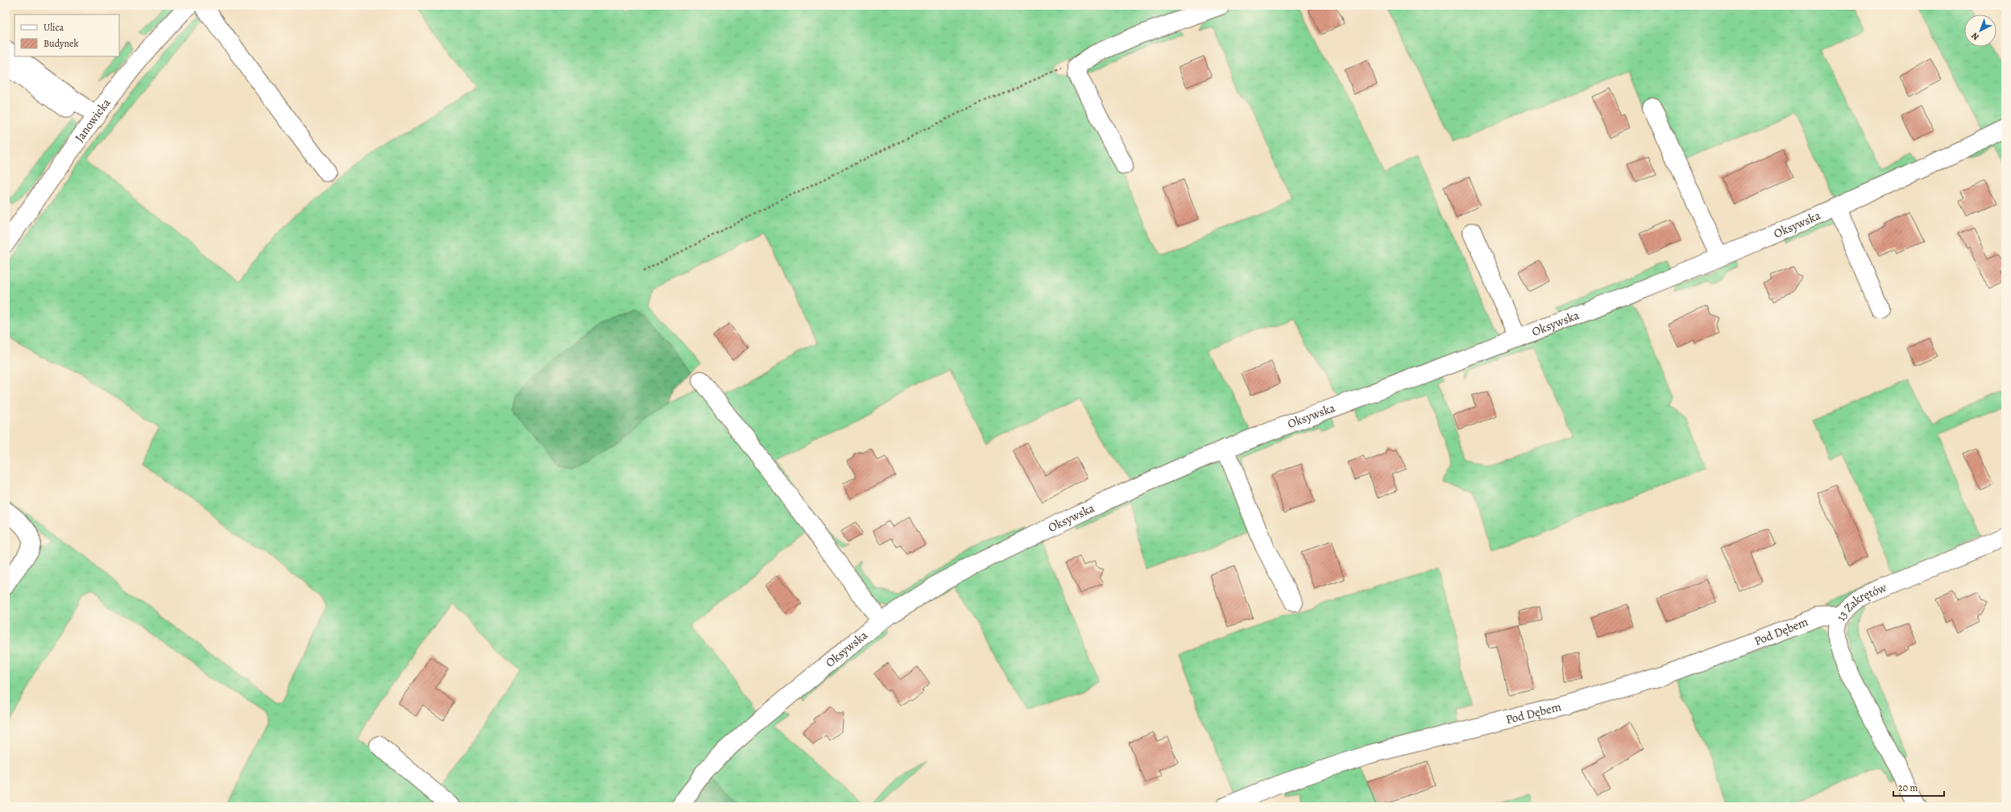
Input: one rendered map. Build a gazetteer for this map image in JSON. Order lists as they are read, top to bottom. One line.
{"streets":{"street":["Janowicka","Oksywska","13 Zakrętów","Pod Dębem"]},"crossings":[["13 Zakrętów","Pod Dębem"]],"legend":["Ulica","Budynek"],"scale_bar":"20 m","north":"bottom left"}
